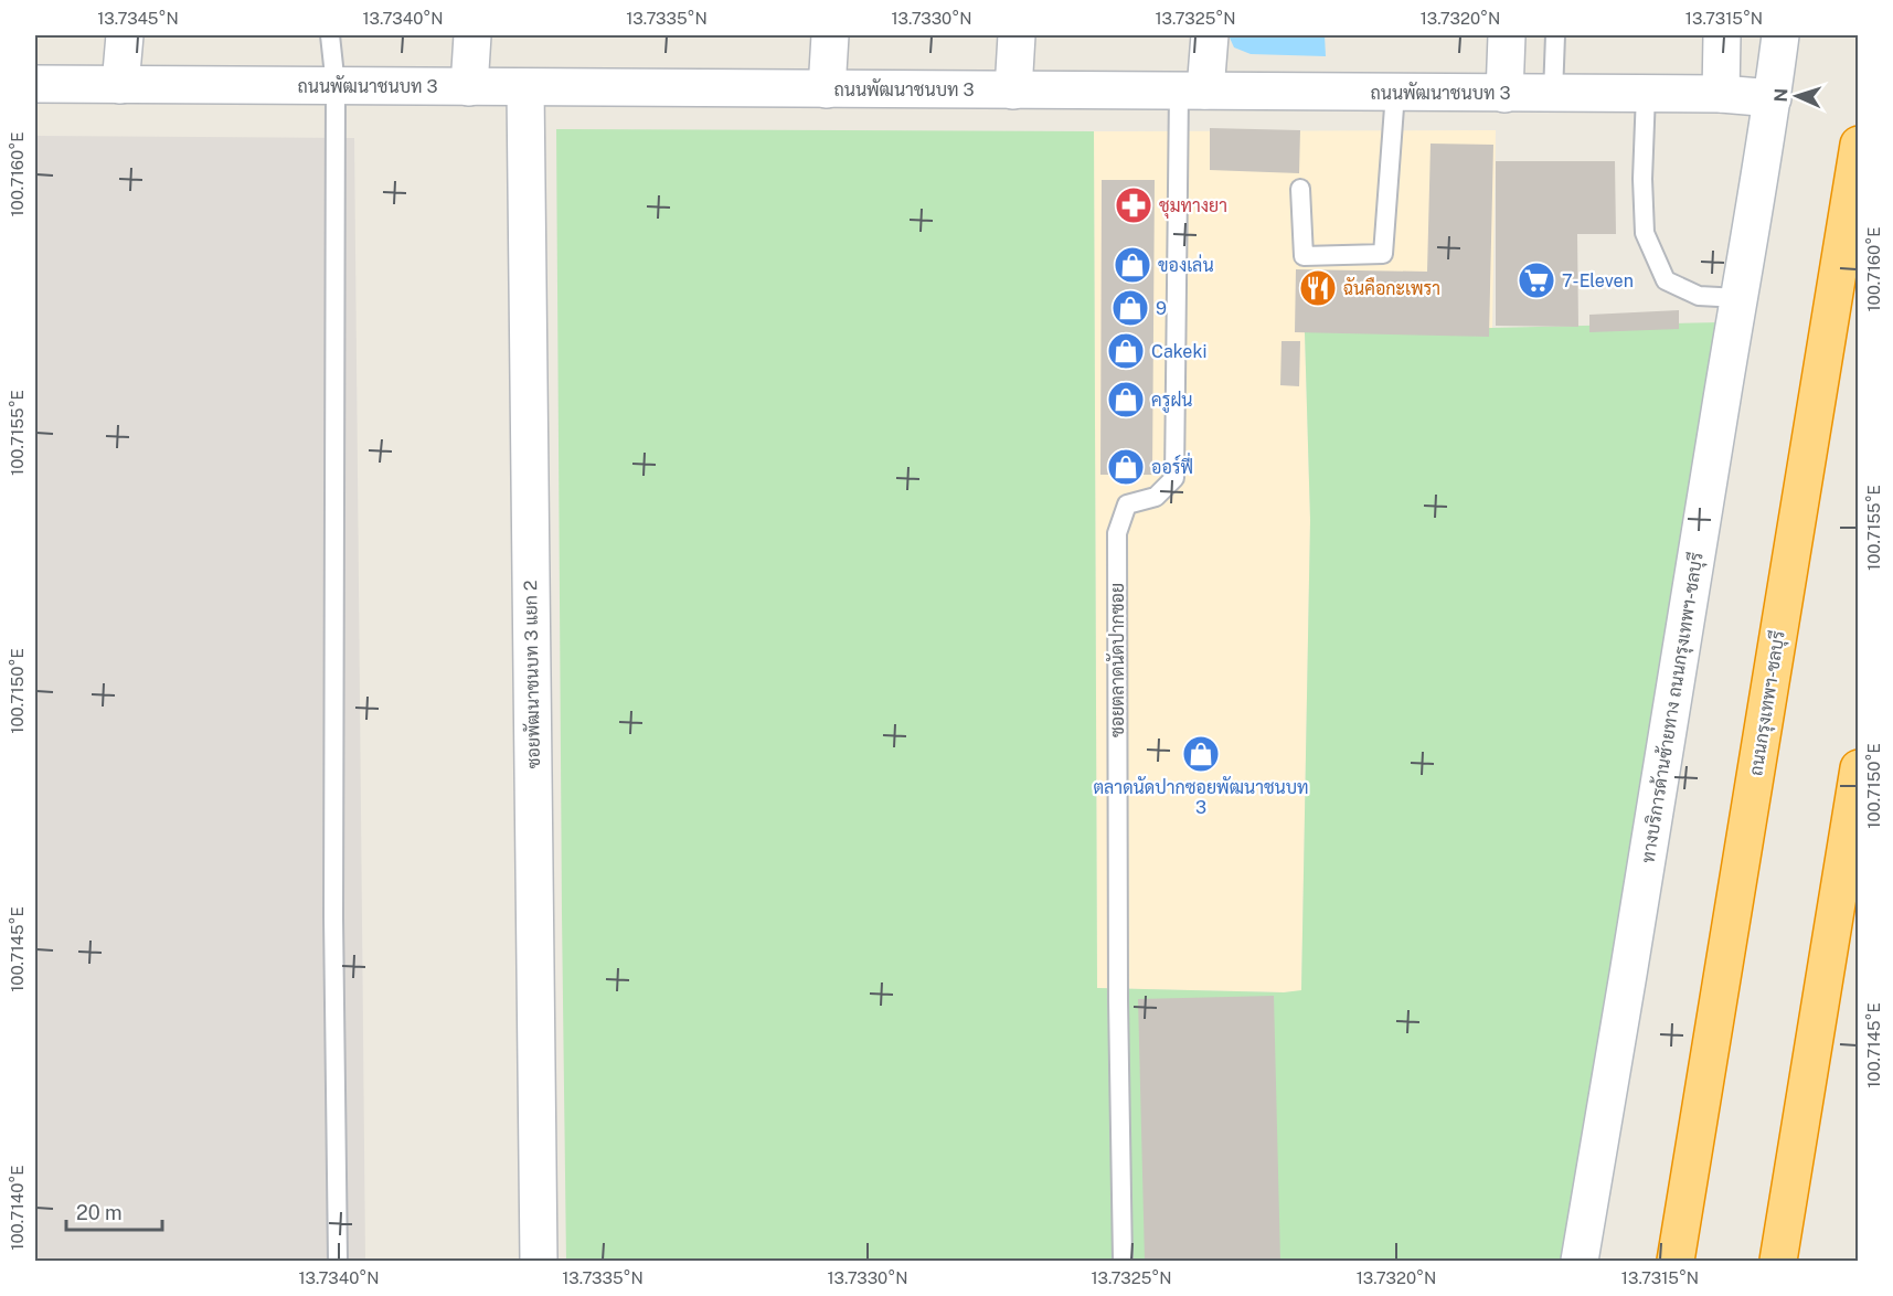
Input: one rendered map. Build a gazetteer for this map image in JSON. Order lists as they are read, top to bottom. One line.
{"streets":{"highway":["ถนนกรุงเทพฯ-ชลบุรี"],"street":["ถนนพัฒนาชนบท 3","ซอยพัฒนาชนบท 3 แยก 2","ทางบริการด้านซ้ายทาง ถนนกรุงเทพฯ-ชลบุรี"],"lane":["ซอยตลาดนัดปากซอย"]},"crossings":[["ถนนพัฒนาชนบท 3","ซอยตลาดนัดปากซอย"],["ถนนพัฒนาชนบท 3","ซอยพัฒนาชนบท 3 แยก 2"],["ถนนพัฒนาชนบท 3","ทางบริการด้านซ้ายทาง ถนนกรุงเทพฯ-ชลบุรี"]],"places":{"pharmacy":["ชุมทางยา"],"shop":["ของเล่น","9","Cakeki","ครูฝน","ออร์ฟี่","ตลาดนัดปากซอยพัฒนาชนบท 3"],"supermarket":["7-Eleven"],"restaurant":["ฉันคือกะเพรา"]},"scale_bar":"20 m","north":"left","coordinates":["13.7345°N","13.7340°N","13.7335°N","13.7330°N","13.7325°N","13.7320°N","13.7315°N","100.7160°E","100.7155°E","100.7150°E","100.7145°E","100.7140°E"]}
